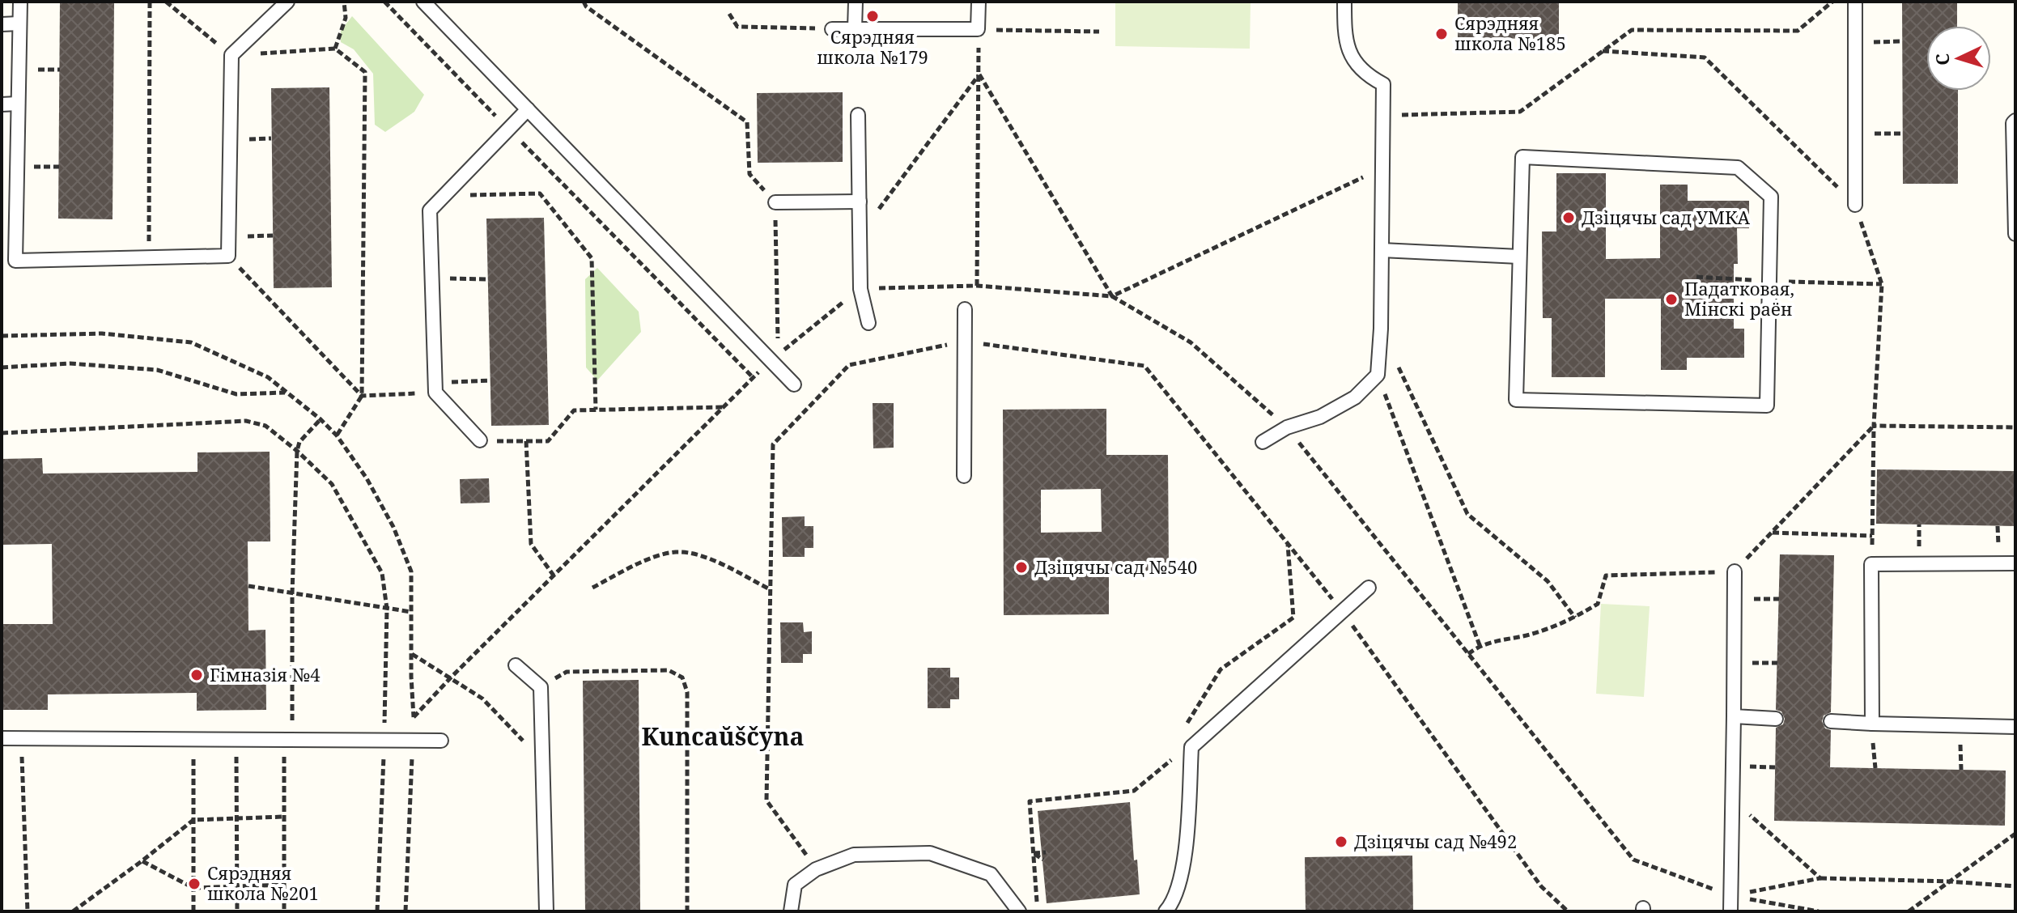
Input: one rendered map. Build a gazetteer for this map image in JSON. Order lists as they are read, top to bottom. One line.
{"districts":["Kuncaŭščyna"],"places":["Сярэдняя школа №179","Сярэдняя школа №185","Дзіцячы сад УМКА","Падатковая, Мінскі раён","Дзіцячы сад №540","Гімназія №4","Дзіцячы сад №492","Сярэдняя школа №201"],"north":"left"}
